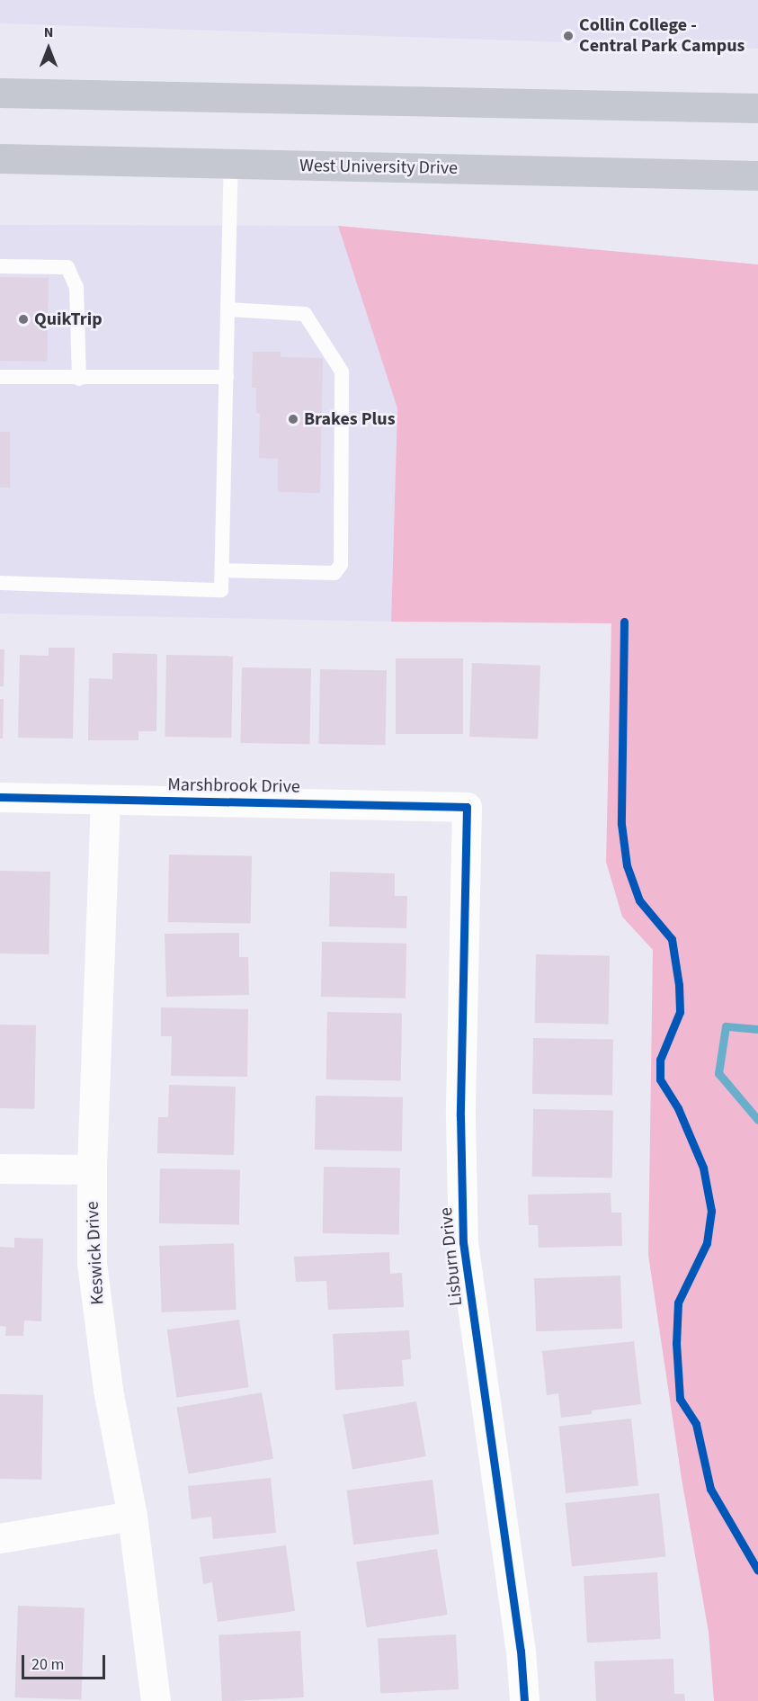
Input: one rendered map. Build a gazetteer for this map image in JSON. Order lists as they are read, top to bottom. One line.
{"streets":{"highway":["West University Drive"],"street":["Marshbrook Drive","Keswick Drive","Lisburn Drive"]},"crossings":[["Marshbrook Drive","Keswick Drive"],["Marshbrook Drive","Lisburn Drive"]],"places":["Collin College - Central Park Campus","QuikTrip","Brakes Plus"],"scale_bar":"20 m","north":"top"}
